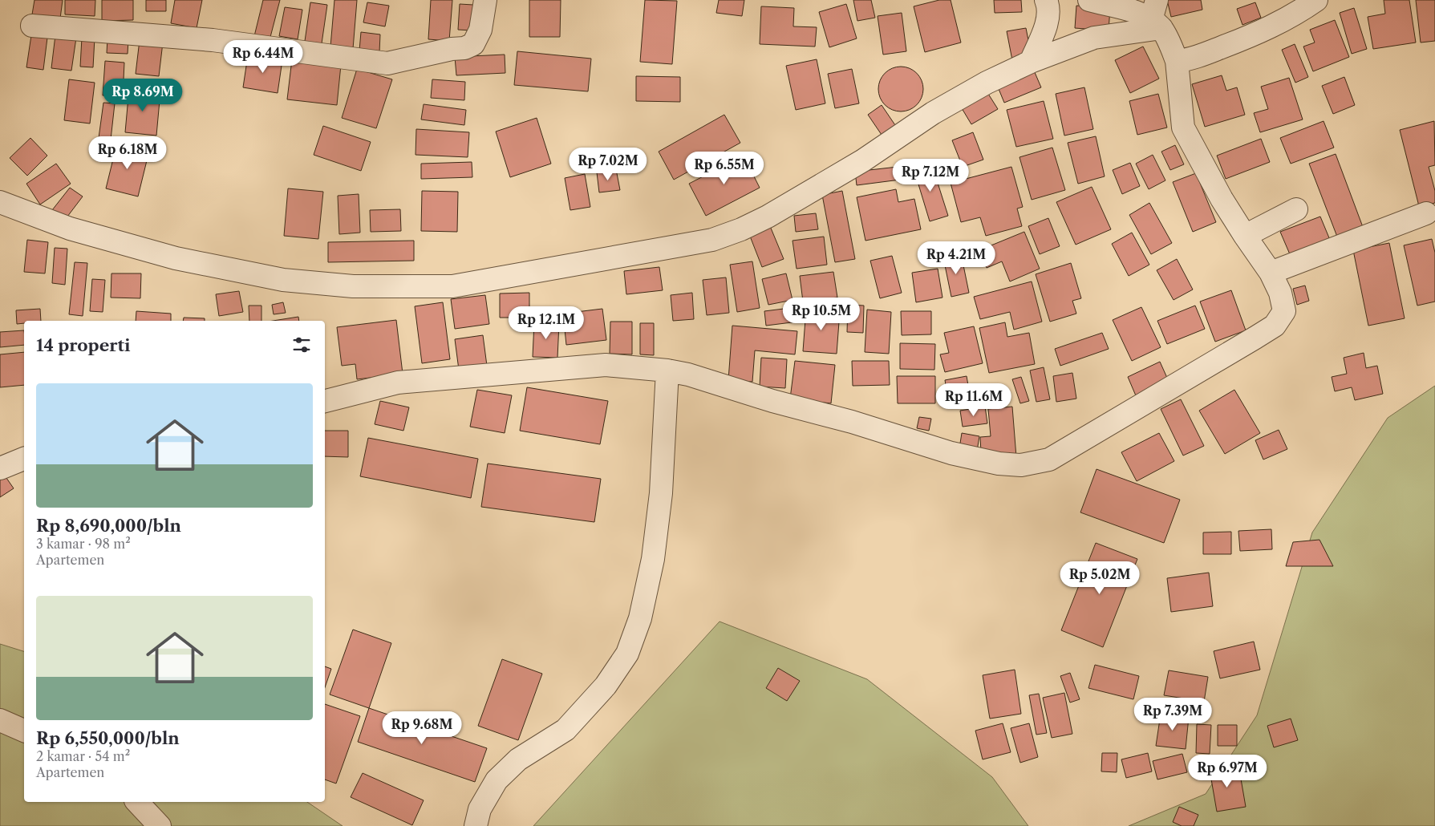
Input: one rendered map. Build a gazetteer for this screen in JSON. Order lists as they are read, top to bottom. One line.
{"page":{"price":["Rp 6.44M","Rp 8.69M","Rp 6.18M","Rp 7.02M","Rp 6.55M","Rp 7.12M","Rp 4.21M","Rp 10.5M","Rp 12.1M","Rp 11.6M","Rp 5.02M","Rp 7.39M","Rp 9.68M","Rp 6.97M"],"heading":"14 properti","list":[{"name":"Rp 8,690,000/bln","note":"3 kamar · 98 m² · Apartemen"},{"name":"Rp 6,550,000/bln","note":"2 kamar · 54 m² · Apartemen"}]}}
